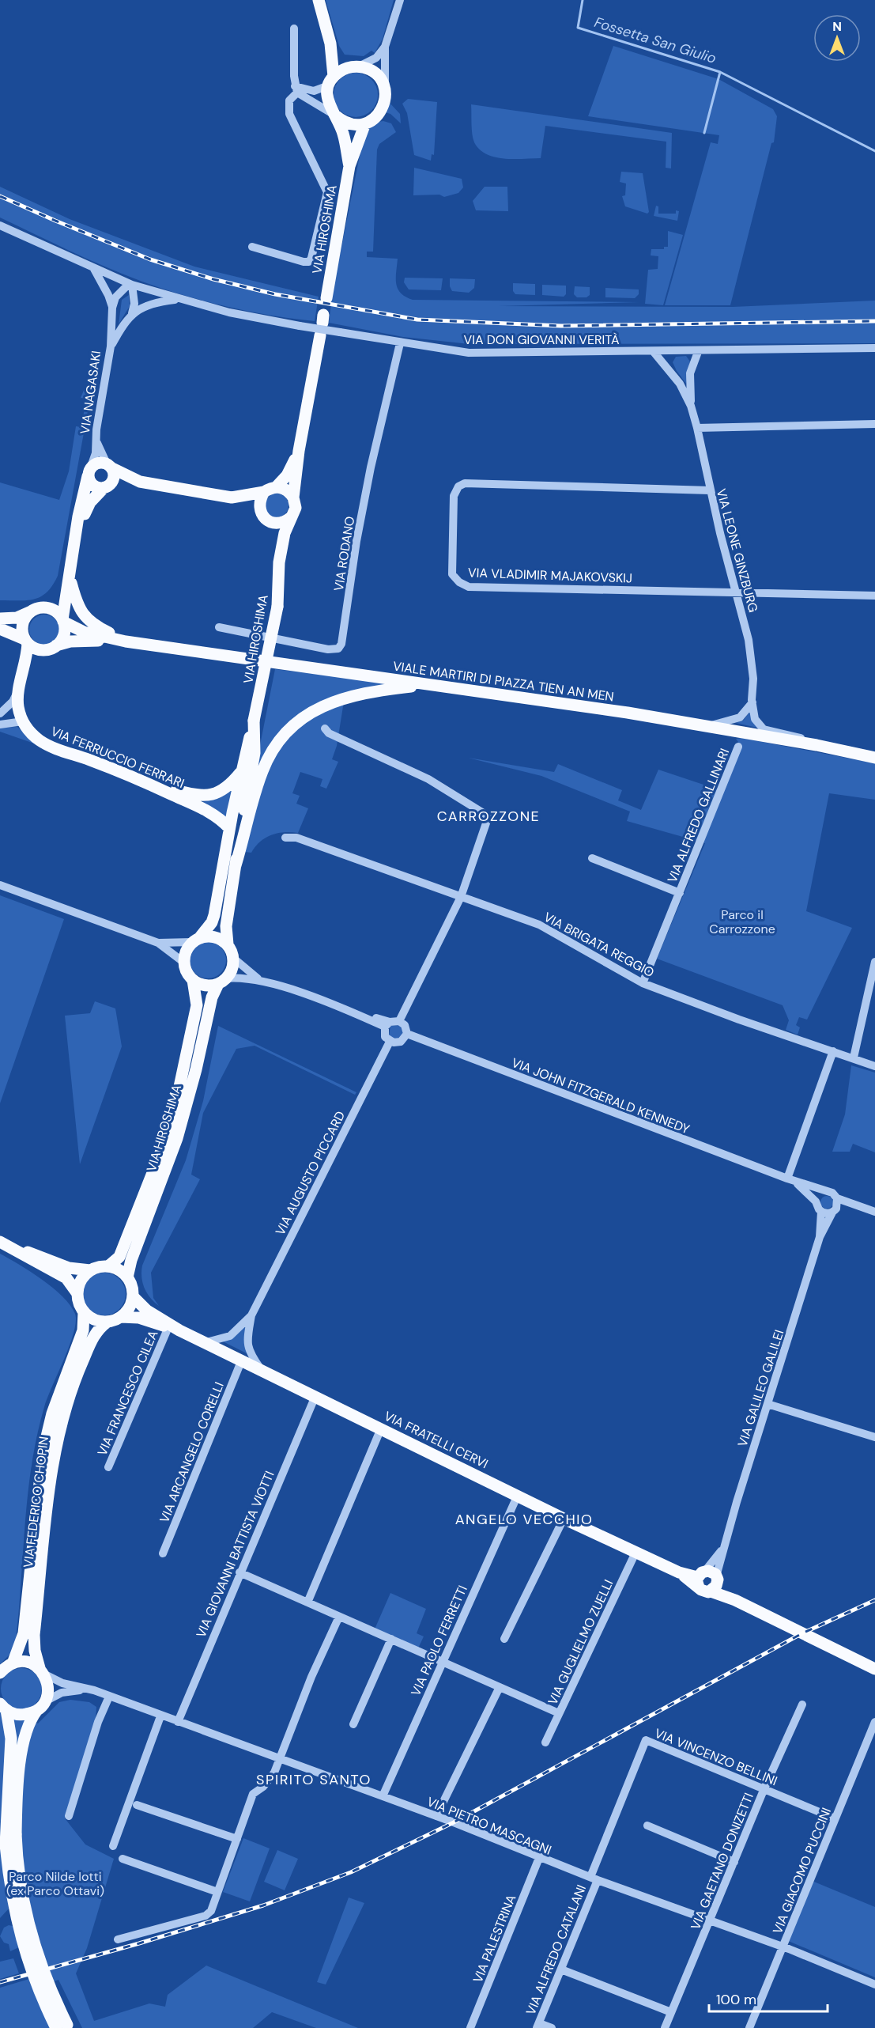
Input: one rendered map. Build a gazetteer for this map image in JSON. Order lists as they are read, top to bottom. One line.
{"streets":{"main road":["VIA HIROSHIMA","VIA NAGASAKI","VIALE MARTIRI DI PIAZZA TIEN AN MEN","VIA FERRUCCIO FERRARI","VIA FRATELLI CERVI","VIA FEDERICO CHOPIN"],"street":["VIA DON GIOVANNI VERITÀ","VIA LEONE GINZBURG","VIA RODANO","VIA VLADIMIR MAJAKOVSKIJ","VIA ALFREDO GALLINARI","VIA BRIGATA REGGIO","VIA JOHN FITZGERALD KENNEDY","VIA AUGUSTO PICCARD","VIA GALILEO GALILEI","VIA FRANCESCO CILEA","VIA ARCANGELO CORELLI","VIA GIOVANNI BATTISTA VIOTTI","VIA PAOLO FERRETTI","VIA GUGLIELMO ZUELLI","VIA VINCENZO BELLINI","VIA PIETRO MASCAGNI","VIA GAETANO DONIZETTI","VIA GIACOMO PUCCINI","VIA PALESTRINA","VIA ALFREDO CATALANI"]},"crossings":[["VIA HIROSHIMA","VIA FERRUCCIO FERRARI"],["VIA HIROSHIMA","VIA FRATELLI CERVI"],["VIA HIROSHIMA","VIA FEDERICO CHOPIN"],["VIA DON GIOVANNI VERITÀ","VIA NAGASAKI"],["VIA DON GIOVANNI VERITÀ","VIA LEONE GINZBURG"],["VIA DON GIOVANNI VERITÀ","VIA RODANO"],["VIA NAGASAKI","VIALE MARTIRI DI PIAZZA TIEN AN MEN"],["VIA LEONE GINZBURG","VIA VLADIMIR MAJAKOVSKIJ"],["VIA LEONE GINZBURG","VIALE MARTIRI DI PIAZZA TIEN AN MEN"],["VIA ALFREDO GALLINARI","VIA BRIGATA REGGIO"],["VIA JOHN FITZGERALD KENNEDY","VIA AUGUSTO PICCARD"],["VIA JOHN FITZGERALD KENNEDY","VIA GALILEO GALILEI"],["VIA AUGUSTO PICCARD","VIA FRATELLI CERVI"],["VIA GALILEO GALILEI","VIA FRATELLI CERVI"],["VIA FRANCESCO CILEA","VIA FRATELLI CERVI"],["VIA FRATELLI CERVI","VIA ARCANGELO CORELLI"],["VIA FRATELLI CERVI","VIA FEDERICO CHOPIN"],["VIA FRATELLI CERVI","VIA GIOVANNI BATTISTA VIOTTI"],["VIA FRATELLI CERVI","VIA PAOLO FERRETTI"],["VIA FRATELLI CERVI","VIA GUGLIELMO ZUELLI"],["VIA FEDERICO CHOPIN","VIA PIETRO MASCAGNI"],["VIA GIOVANNI BATTISTA VIOTTI","VIA PIETRO MASCAGNI"],["VIA PAOLO FERRETTI","VIA PIETRO MASCAGNI"],["VIA VINCENZO BELLINI","VIA PIETRO MASCAGNI"],["VIA VINCENZO BELLINI","VIA GAETANO DONIZETTI"],["VIA VINCENZO BELLINI","VIA GIACOMO PUCCINI"],["VIA VINCENZO BELLINI","VIA ALFREDO CATALANI"],["VIA PIETRO MASCAGNI","VIA GAETANO DONIZETTI"],["VIA PIETRO MASCAGNI","VIA GIACOMO PUCCINI"],["VIA PIETRO MASCAGNI","VIA PALESTRINA"],["VIA PIETRO MASCAGNI","VIA ALFREDO CATALANI"]],"districts":["CARROZZONE","ANGELO VECCHIO","SPIRITO SANTO"],"water":["Fossetta San Giulio"],"parks":["Parco il Carrozzone","Parco Nilde Iotti (ex Parco Ottavi)"],"scale_bar":"100 m","north":"top"}
